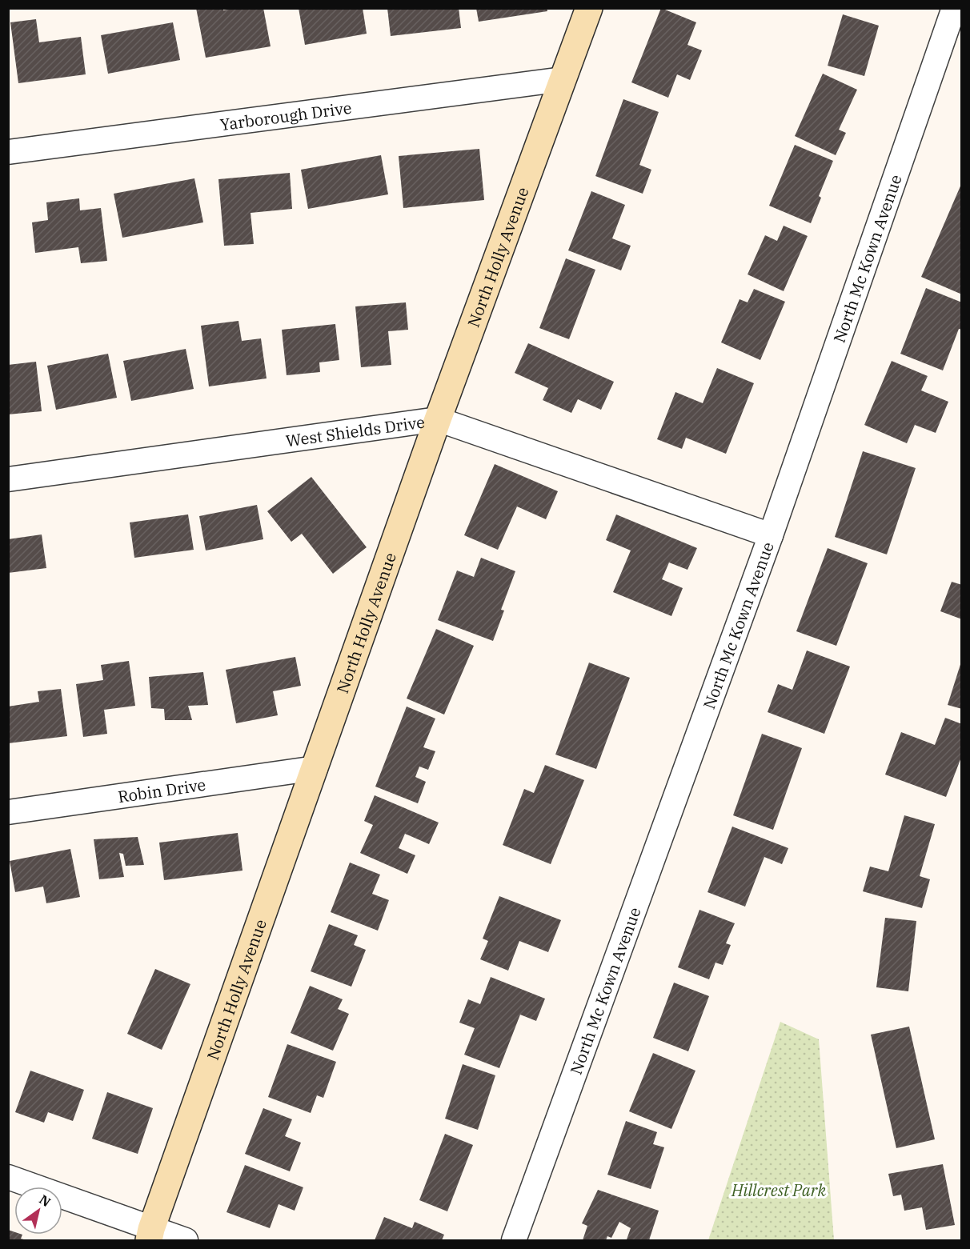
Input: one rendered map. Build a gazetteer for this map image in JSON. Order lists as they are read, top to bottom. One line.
{"streets":{"street":["Yarborough Drive","North Holly Avenue","North Mc Kown Avenue","West Shields Drive","Robin Drive"]},"crossings":[["Yarborough Drive","North Holly Avenue"],["North Holly Avenue","West Shields Drive"],["North Holly Avenue","Robin Drive"],["North Mc Kown Avenue","West Shields Drive"]],"parks":["Hillcrest Park"],"north":"top right"}
